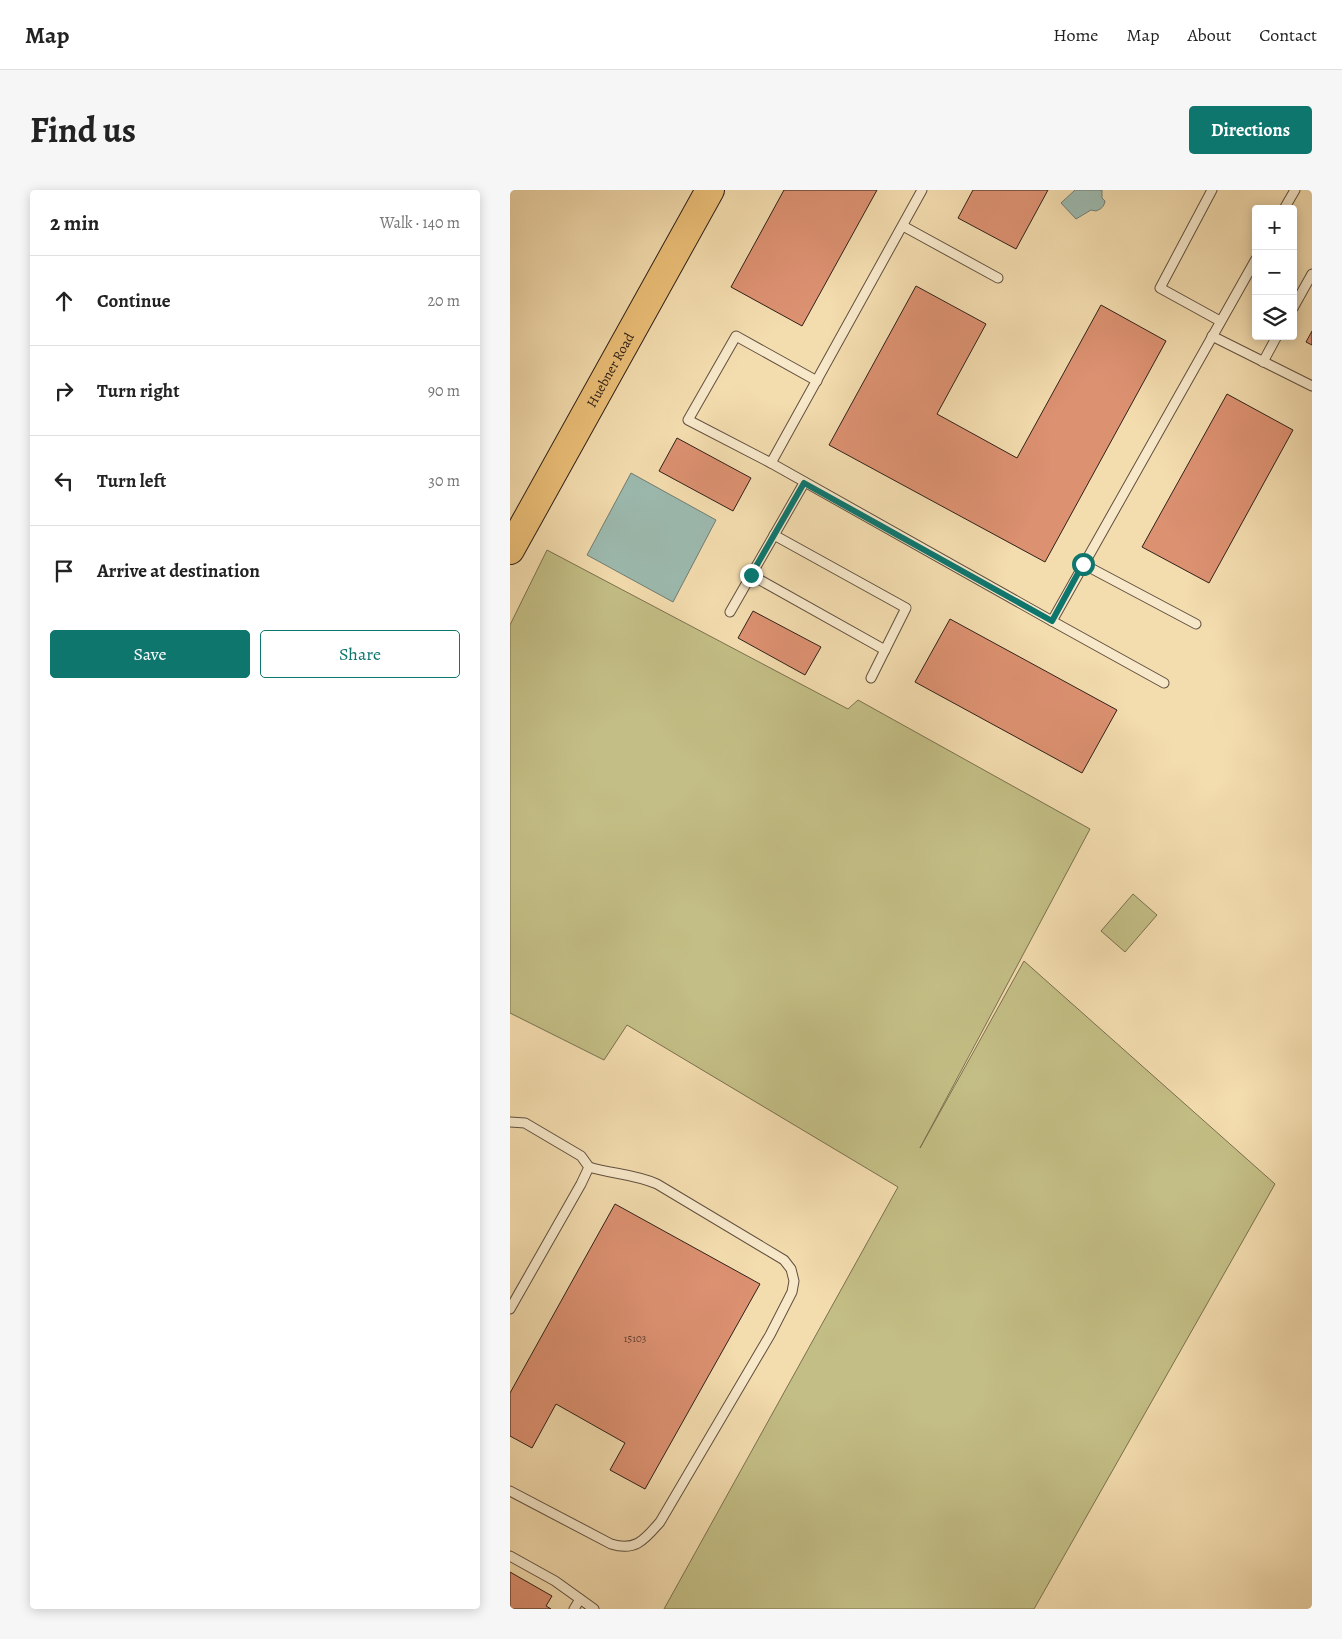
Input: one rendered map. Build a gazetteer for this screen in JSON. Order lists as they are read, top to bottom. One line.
{"streets":{"main road":["Huebner Road"]},"house_numbers":["15103"],"page":{"header":"Map","nav":["Home","Map","About","Contact"],"title":"Find us","buttons":["Directions",["Save","Share"]],"heading":["2 min","Walk · 140 m"],"map_buttons":["+","−"],"list":[["Continue","20 m"],["Turn right","90 m"],["Turn left","30 m"],"Arrive at destination"]}}
